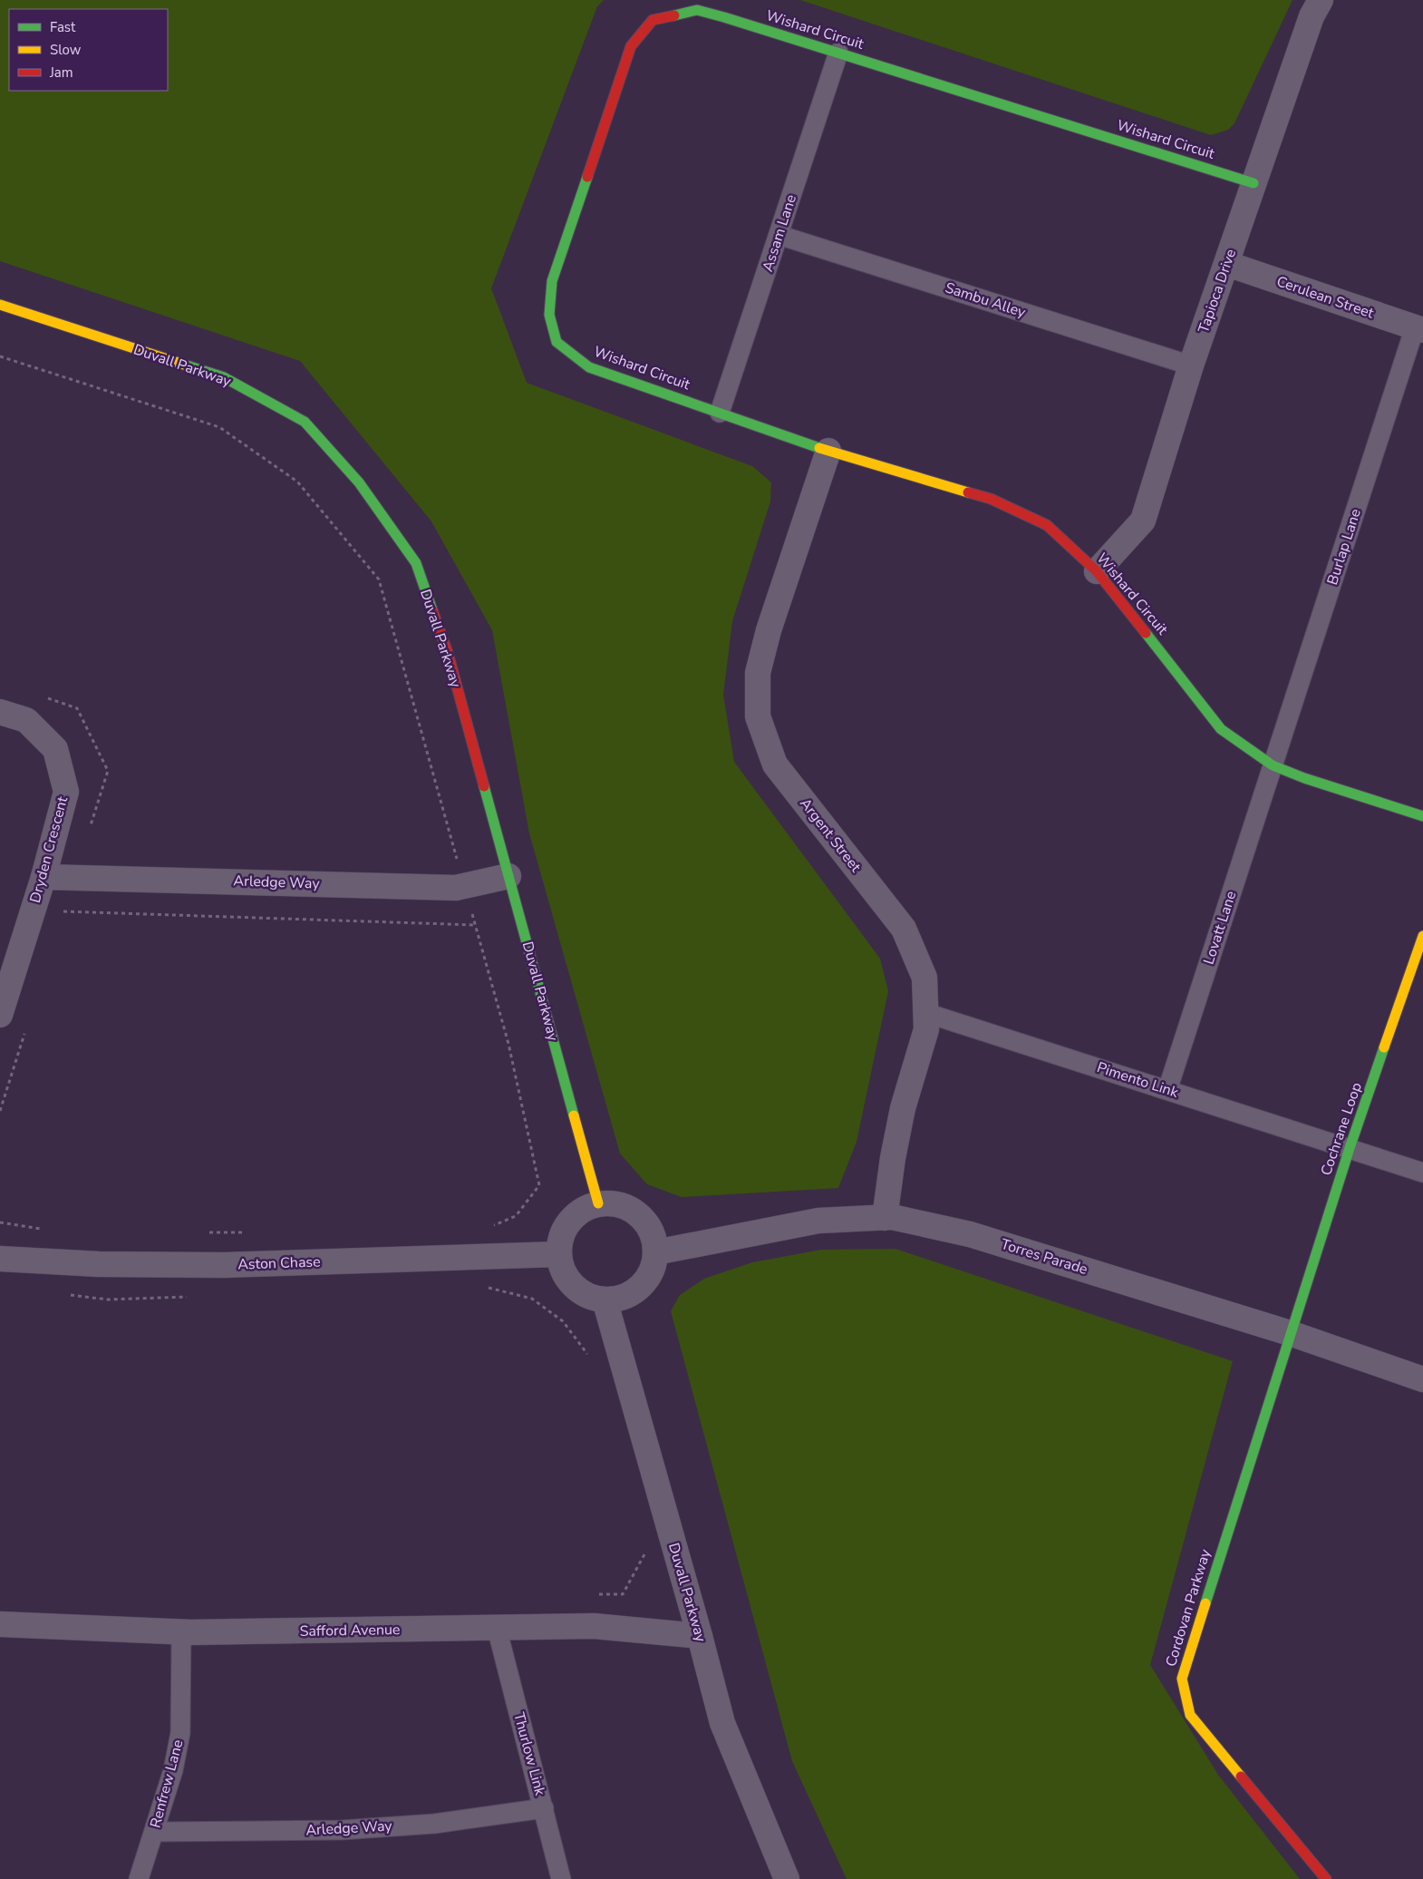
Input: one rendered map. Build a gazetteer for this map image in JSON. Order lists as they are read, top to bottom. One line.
{"streets":{"street":["Wishard Circuit","Tapioca Drive","Cerulean Street","Duvall Parkway","Argent Street","Dryden Crescent","Arledge Way","Cochrane Loop","Torres Parade","Aston Chase","Cordovan Parkway","Safford Avenue"],"lane":["Assam Lane","Sambu Alley","Burlap Lane","Lovatt Lane","Pimento Link","Thurlow Link","Renfrew Lane"]},"crossings":[["Wishard Circuit","Assam Lane"],["Wishard Circuit","Tapioca Drive"],["Wishard Circuit","Burlap Lane"],["Wishard Circuit","Argent Street"],["Wishard Circuit","Lovatt Lane"],["Assam Lane","Sambu Alley"],["Tapioca Drive","Cerulean Street"],["Tapioca Drive","Sambu Alley"],["Cerulean Street","Burlap Lane"],["Duvall Parkway","Arledge Way"],["Duvall Parkway","Torres Parade"],["Duvall Parkway","Aston Chase"],["Duvall Parkway","Safford Avenue"],["Burlap Lane","Lovatt Lane"],["Argent Street","Pimento Link"],["Argent Street","Torres Parade"],["Dryden Crescent","Arledge Way"],["Arledge Way","Thurlow Link"],["Arledge Way","Renfrew Lane"],["Lovatt Lane","Pimento Link"],["Pimento Link","Cochrane Loop"],["Cochrane Loop","Torres Parade"],["Cochrane Loop","Cordovan Parkway"],["Torres Parade","Aston Chase"],["Torres Parade","Cordovan Parkway"],["Safford Avenue","Thurlow Link"],["Safford Avenue","Renfrew Lane"]],"legend":["Fast","Slow","Jam"]}
